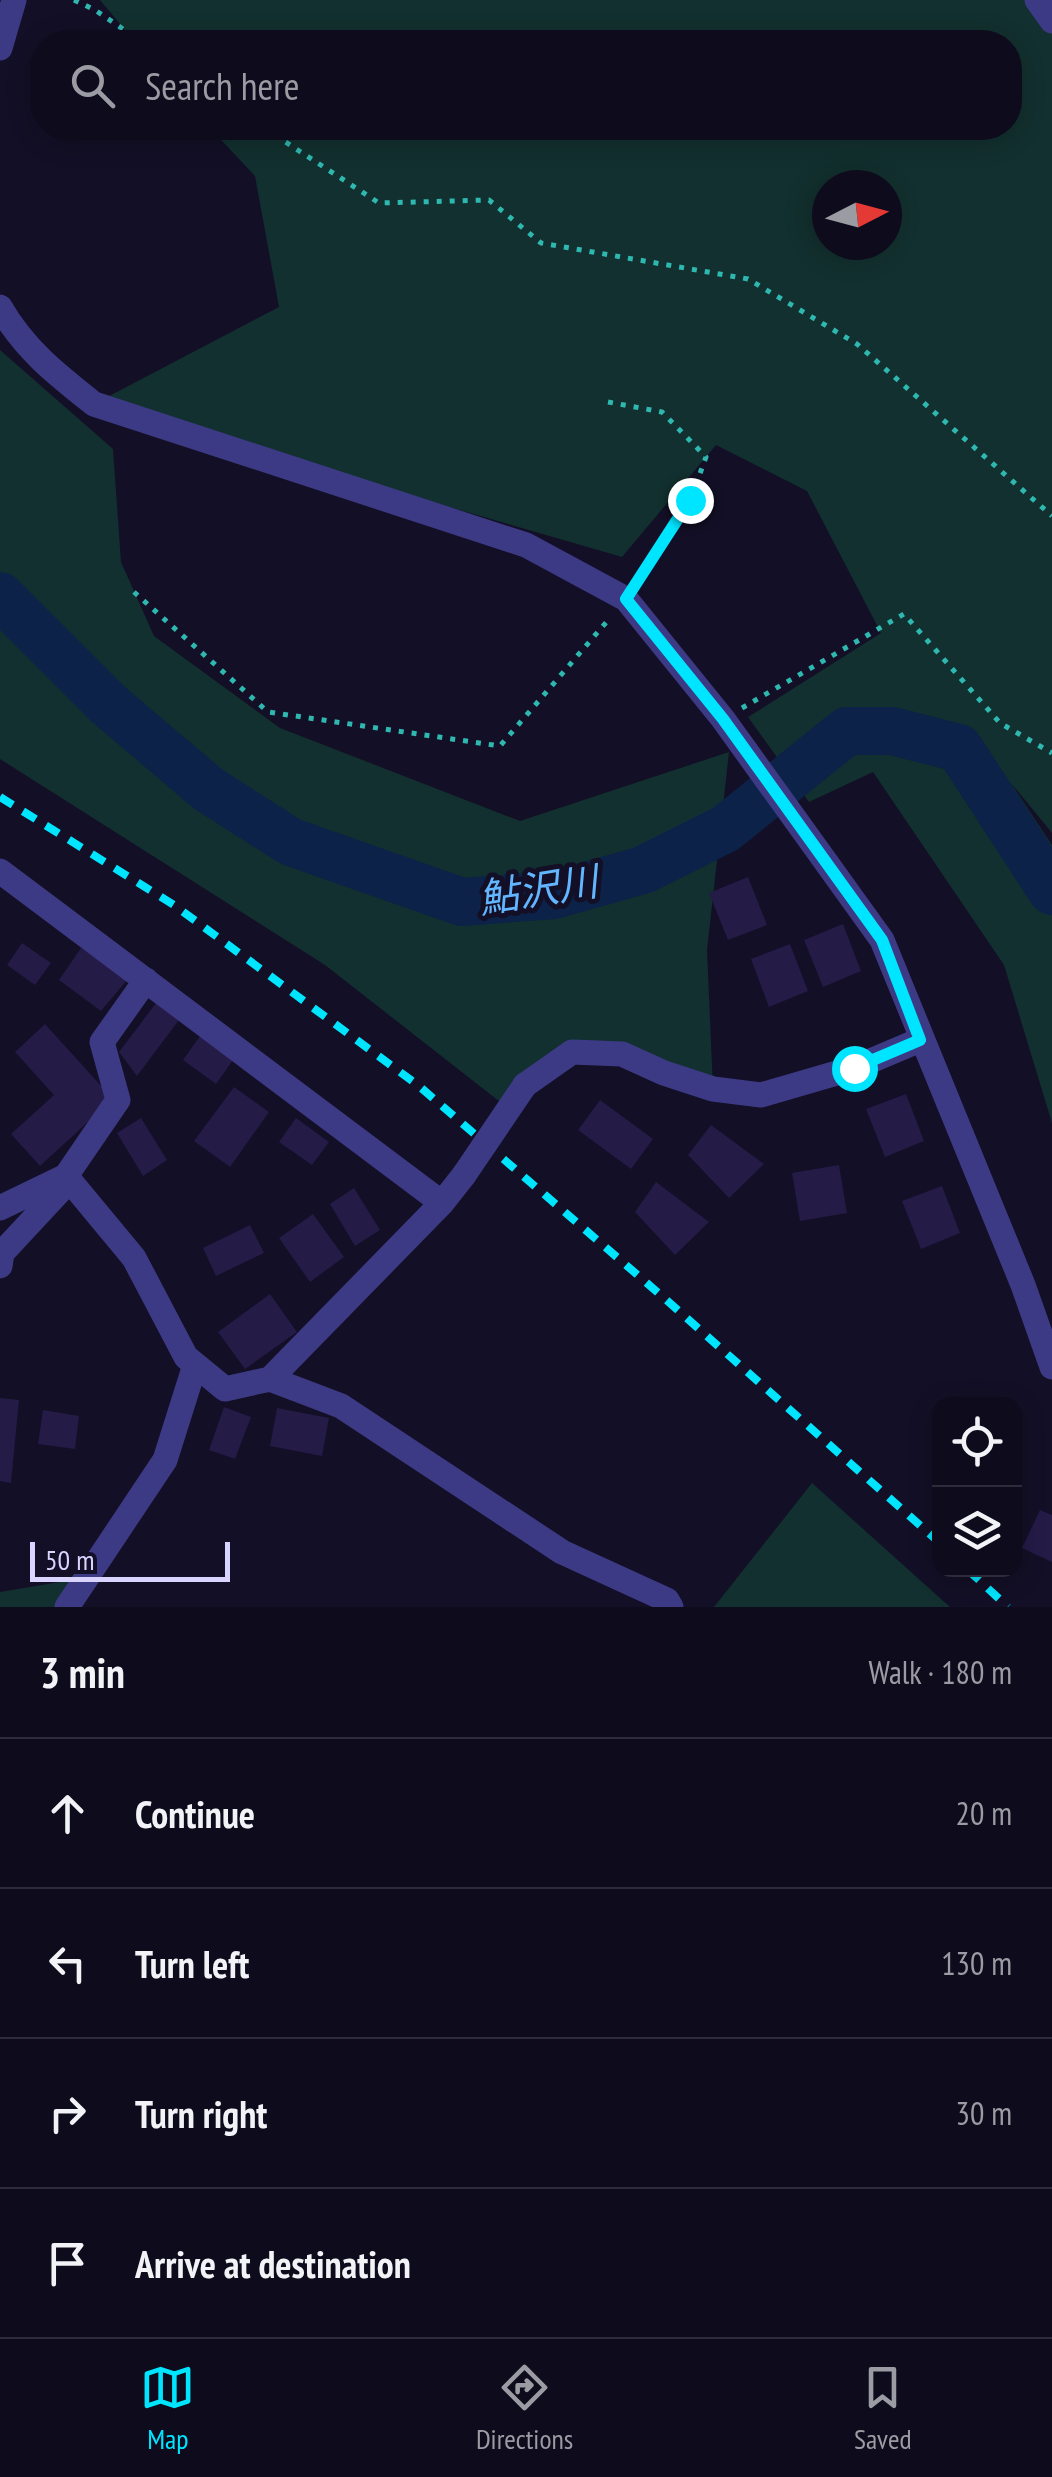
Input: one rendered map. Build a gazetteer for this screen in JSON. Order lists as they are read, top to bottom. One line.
{"water":["鮎沢川"],"scale_bar":"50 m","north":"right","page":{"search":"Search here","scale":"50 m","heading":["3 min","Walk · 180 m"],"list":[["Continue","20 m"],["Turn left","130 m"],["Turn right","30 m"],"Arrive at destination"],"nav":["Map","Directions","Saved"]}}
